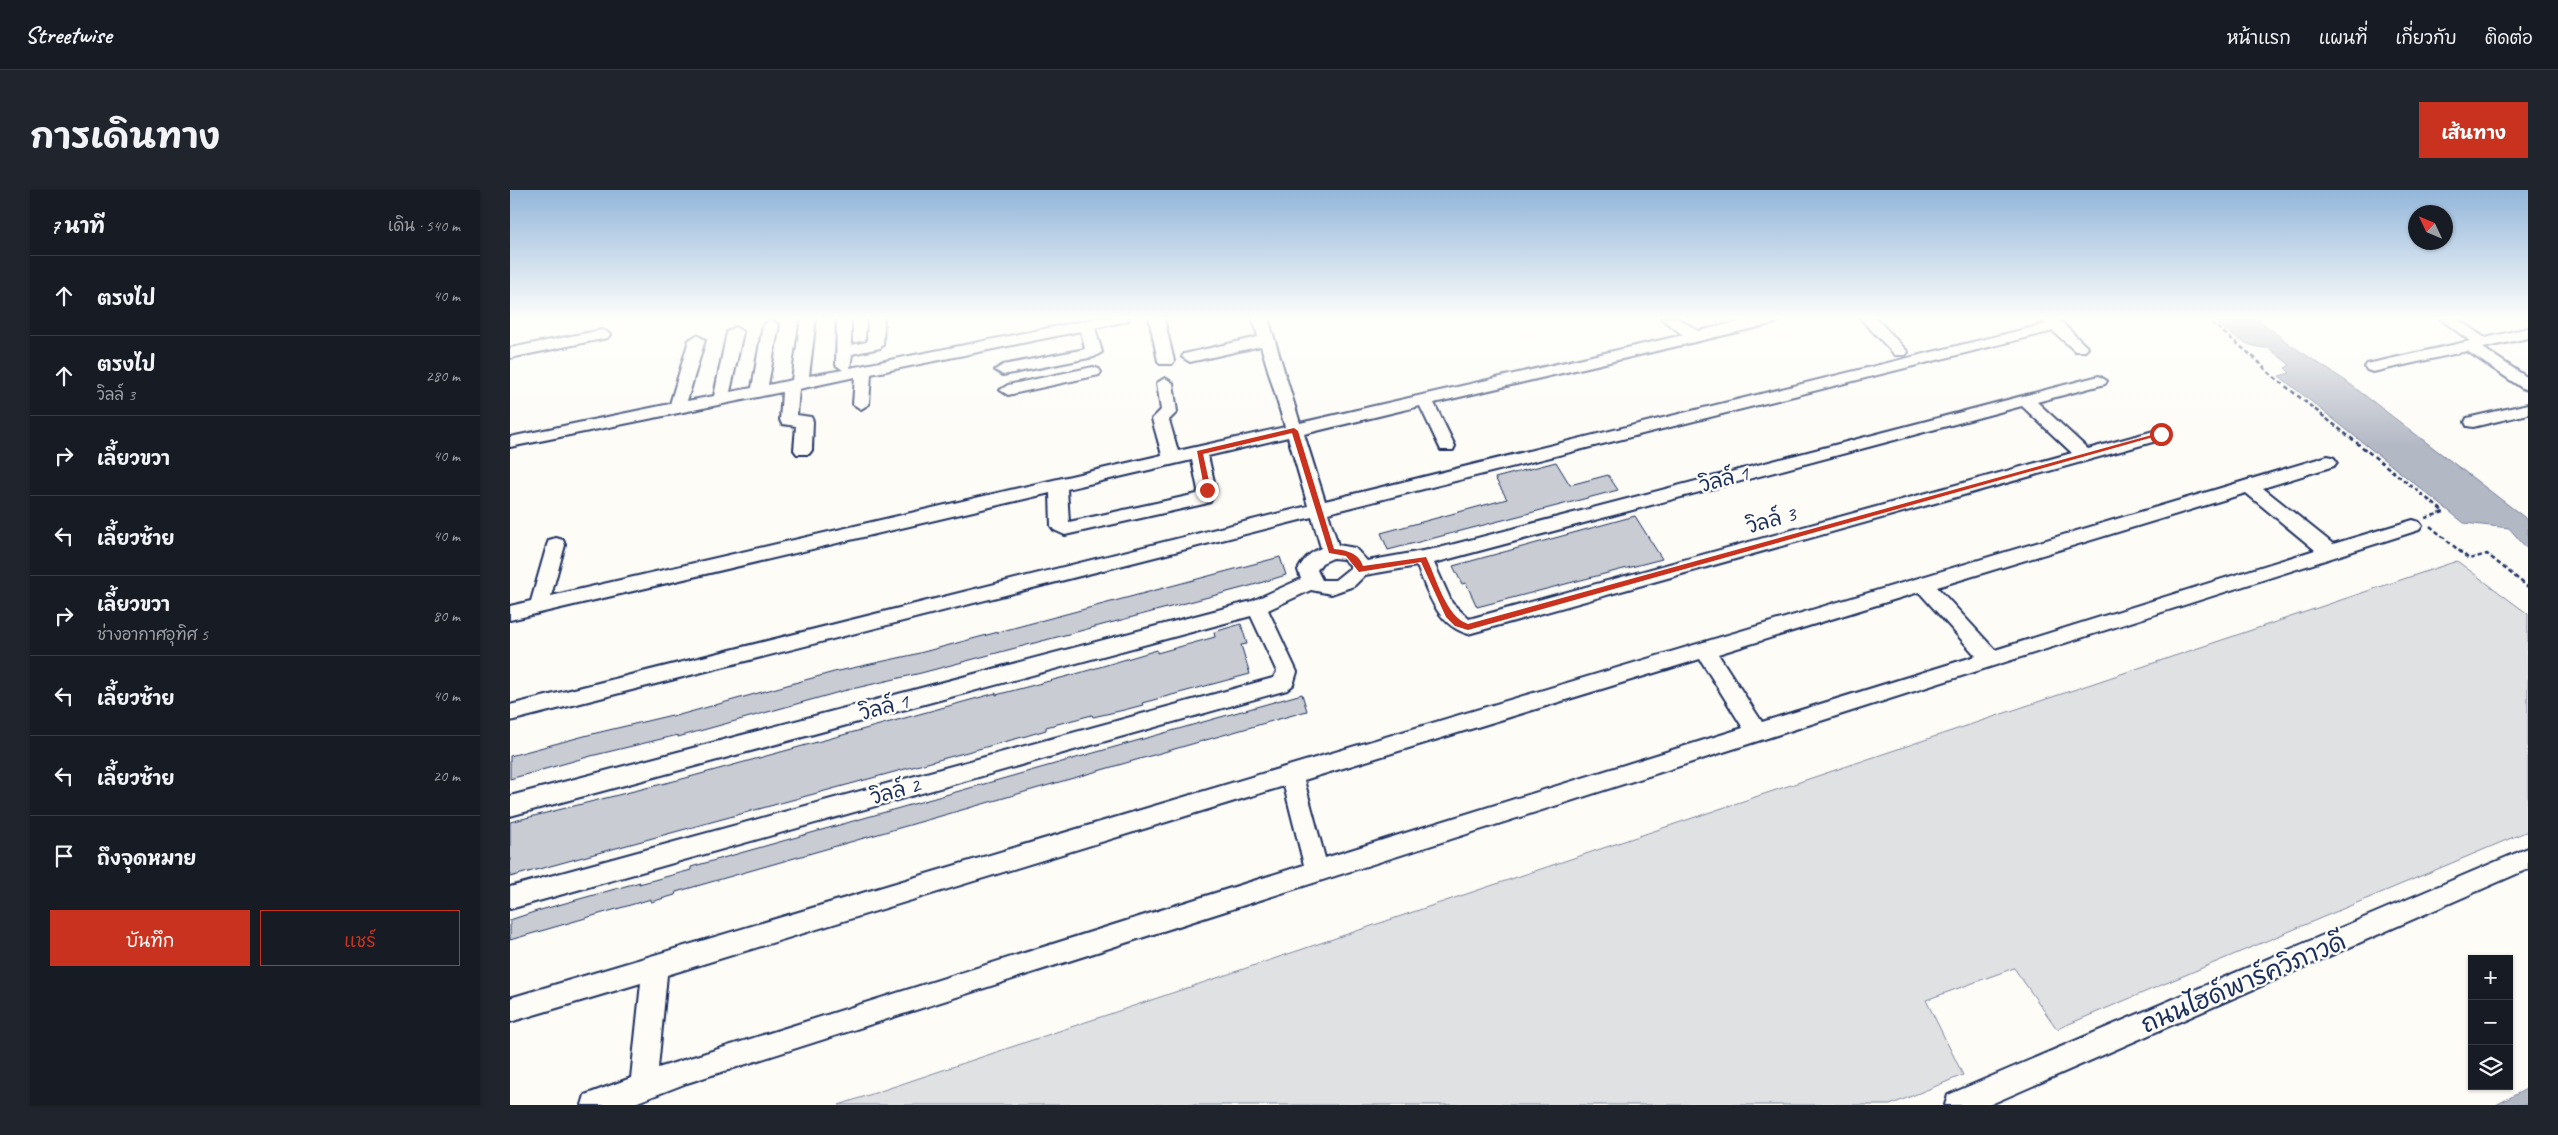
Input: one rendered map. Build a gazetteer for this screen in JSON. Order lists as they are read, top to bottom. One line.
{"streets":{"street":["วิลล์ 1","วิลล์ 3","วิลล์ 2","ถนนไฮด์พาร์ควิภาวดี"]},"crossings":[["วิลล์ 1","วิลล์ 3"],["วิลล์ 1","วิลล์ 2"]],"north":"top left","page":{"header":"Streetwise","nav":["หน้าแรก","แผนที่","เกี่ยวกับ","ติดต่อ"],"title":"การเดินทาง","buttons":["เส้นทาง",["บันทึก","แชร์"]],"heading":["7 นาที","เดิน · 540 m"],"list":[["ตรงไป","40 m"],["ตรงไป","วิลล์ 3","280 m"],["เลี้ยวขวา","40 m"],["เลี้ยวซ้าย","40 m"],["เลี้ยวขวา","ช่างอากาศอุทิศ 5","80 m"],["เลี้ยวซ้าย","40 m"],["เลี้ยวซ้าย","20 m"],"ถึงจุดหมาย"],"map_buttons":["+","−"]}}
